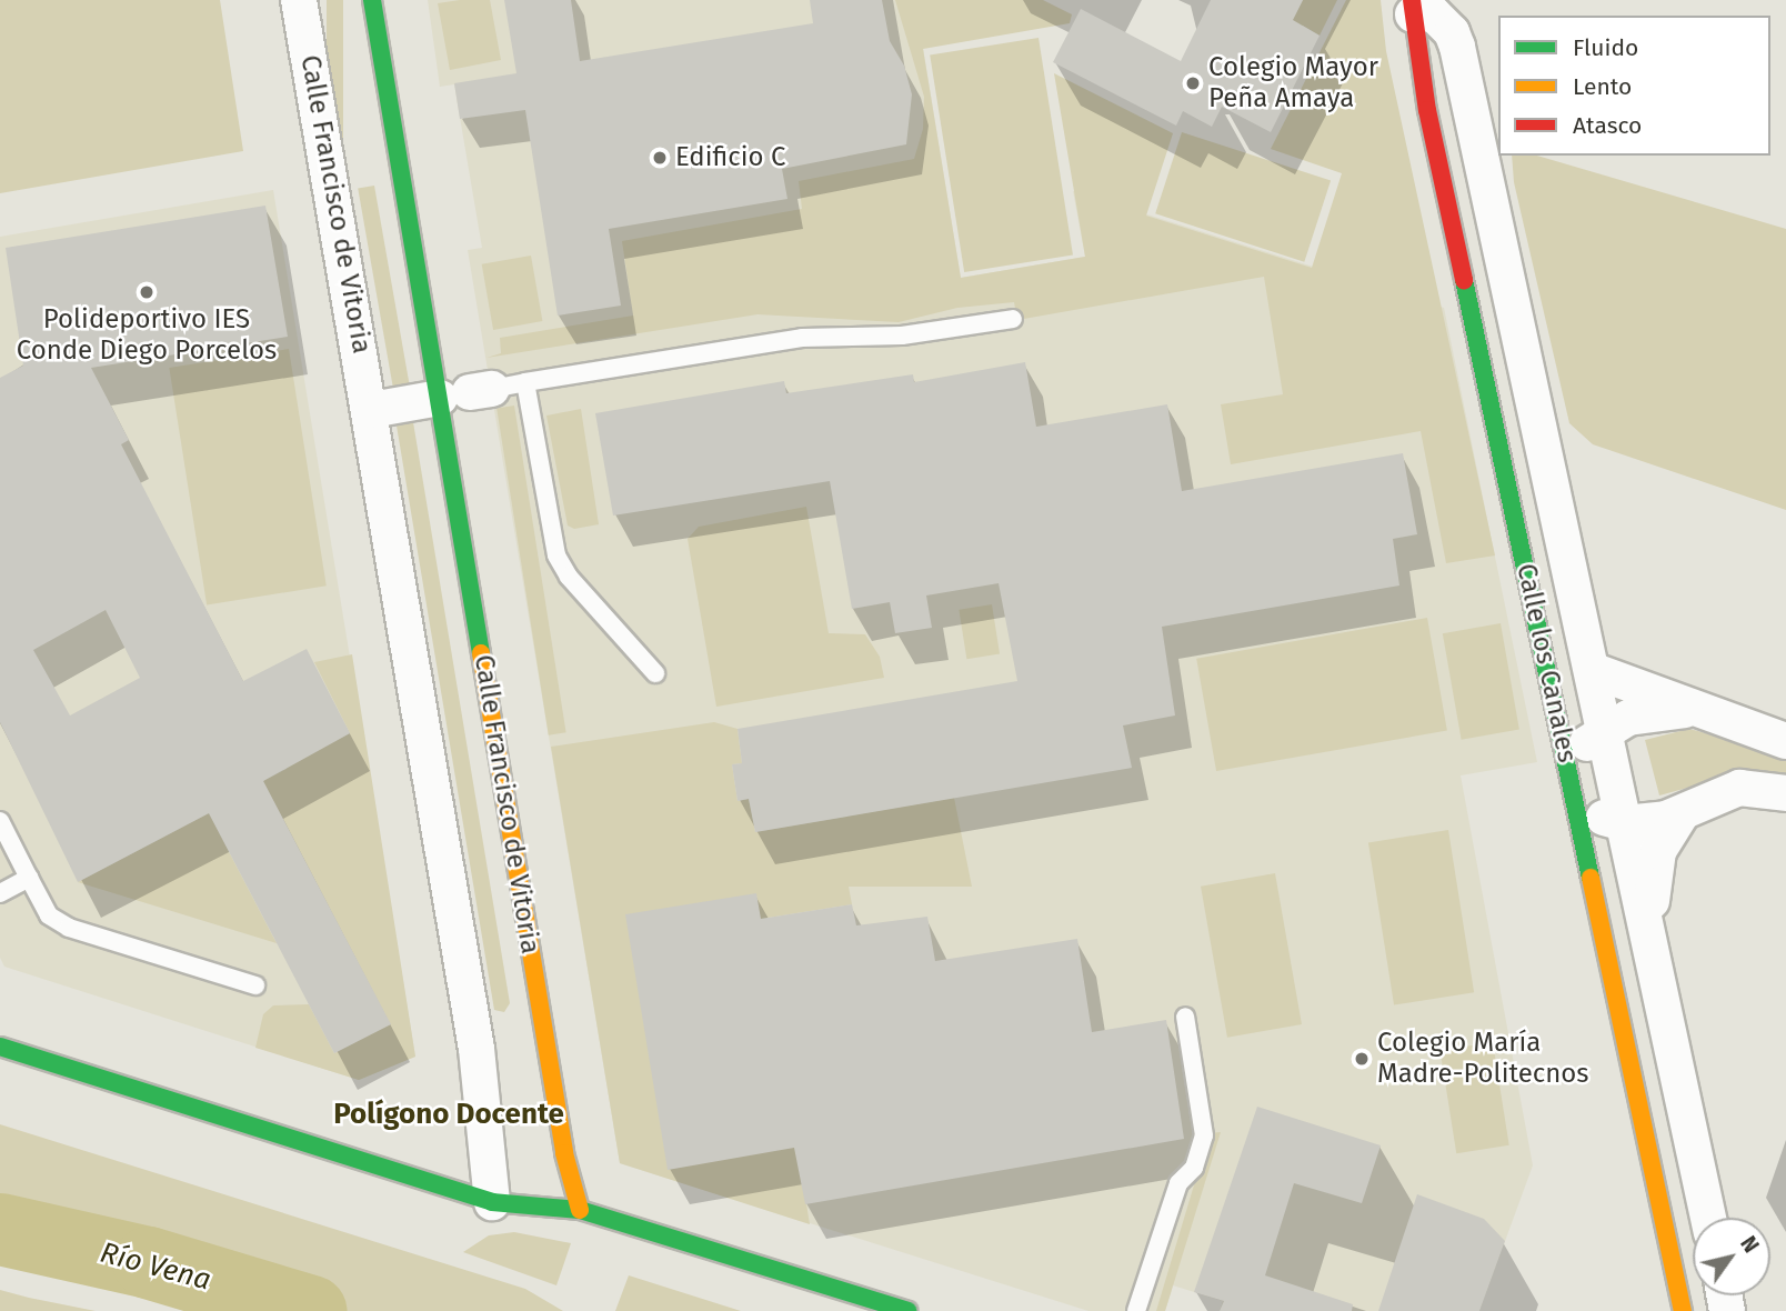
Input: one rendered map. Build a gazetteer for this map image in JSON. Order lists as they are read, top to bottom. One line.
{"streets":{"street":["Calle Francisco de Vitoria","Calle los Canales"]},"districts":["Polígono Docente"],"water":["Río Vena"],"places":["Colegio Mayor Peña Amaya","Edificio C","Polideportivo IES Conde Diego Porcelos","Colegio María Madre-Politecnos"],"legend":["Fluido","Lento","Atasco"],"north":"top right"}
